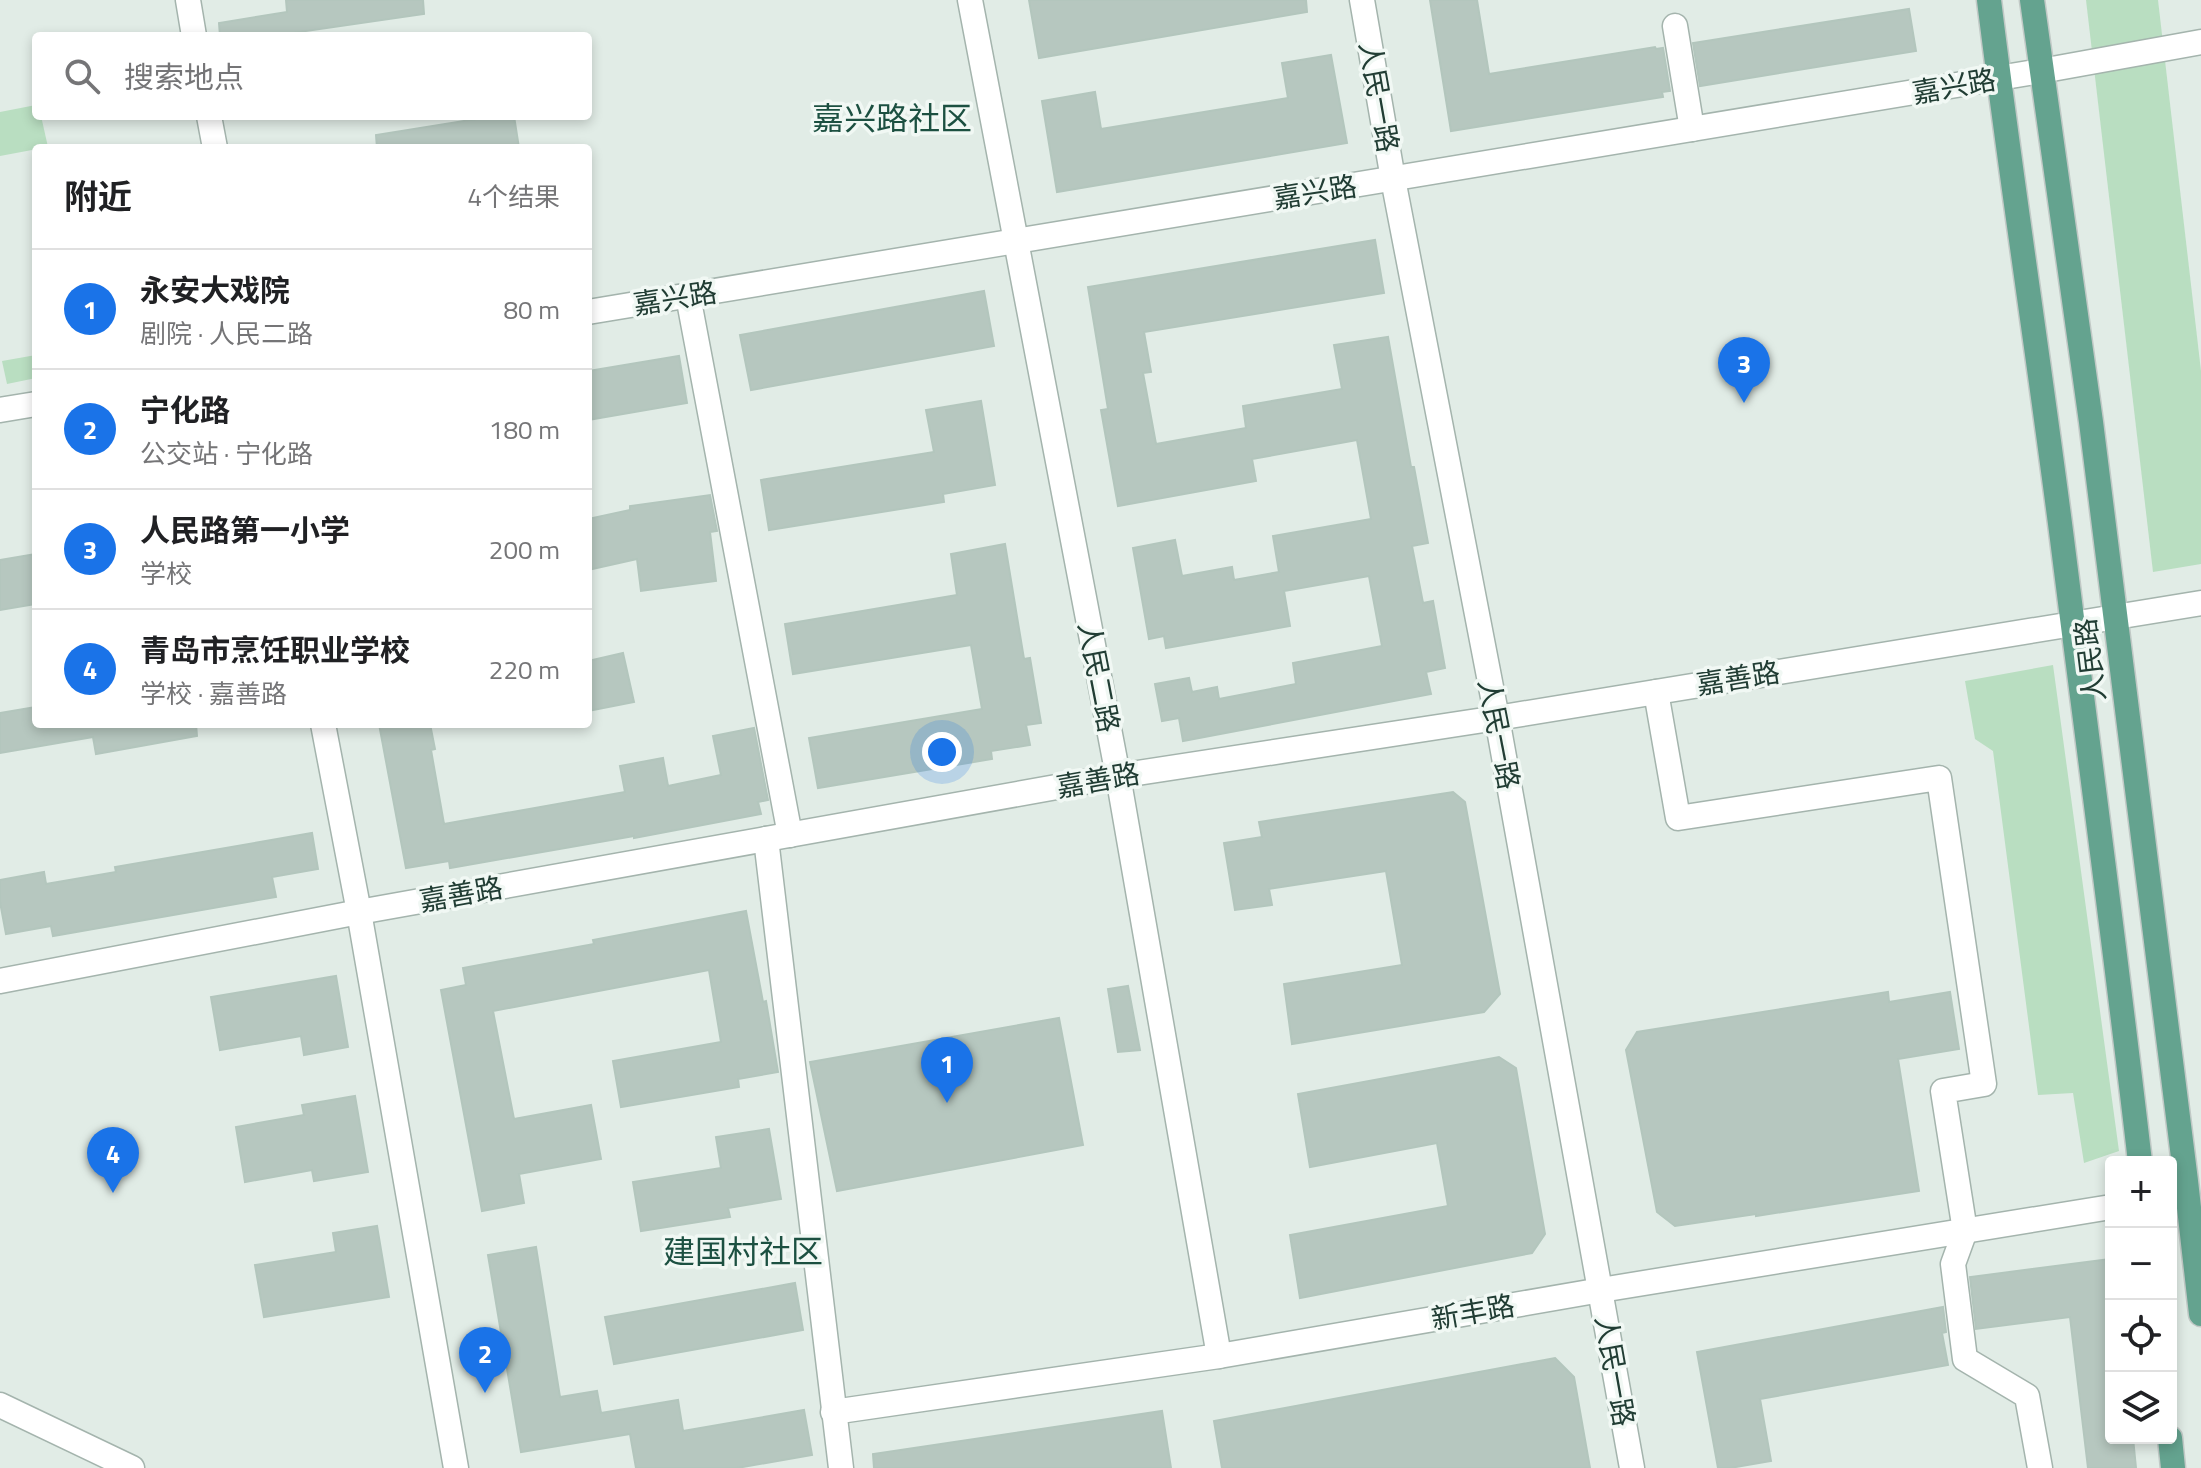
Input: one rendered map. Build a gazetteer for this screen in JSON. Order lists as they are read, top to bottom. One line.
{"streets":{"main road":["人民路"],"street":["嘉兴路","人民一路","人民二路","嘉善路","新丰路"]},"crossings":[["嘉兴路","人民一路"],["嘉兴路","人民路"],["嘉兴路","人民二路"],["人民一路","嘉善路"],["人民一路","新丰路"],["人民路","嘉善路"],["人民二路","嘉善路"],["人民二路","新丰路"]],"districts":["嘉兴路社区","建国村社区"],"page":{"search":"搜索地点","heading":["附近","4个结果"],"list":[{"mark":"1","name":"永安大戏院","note":"剧院 · 人民二路","value":"80 m"},{"mark":"2","name":"宁化路","note":"公交站 · 宁化路","value":"180 m"},{"mark":"3","name":"人民路第一小学","note":"学校","value":"200 m"},{"mark":"4","name":"青岛市烹饪职业学校","note":"学校 · 嘉善路","value":"220 m"}],"pins":["3","1","4","2"],"map_buttons":["+","−"]}}
